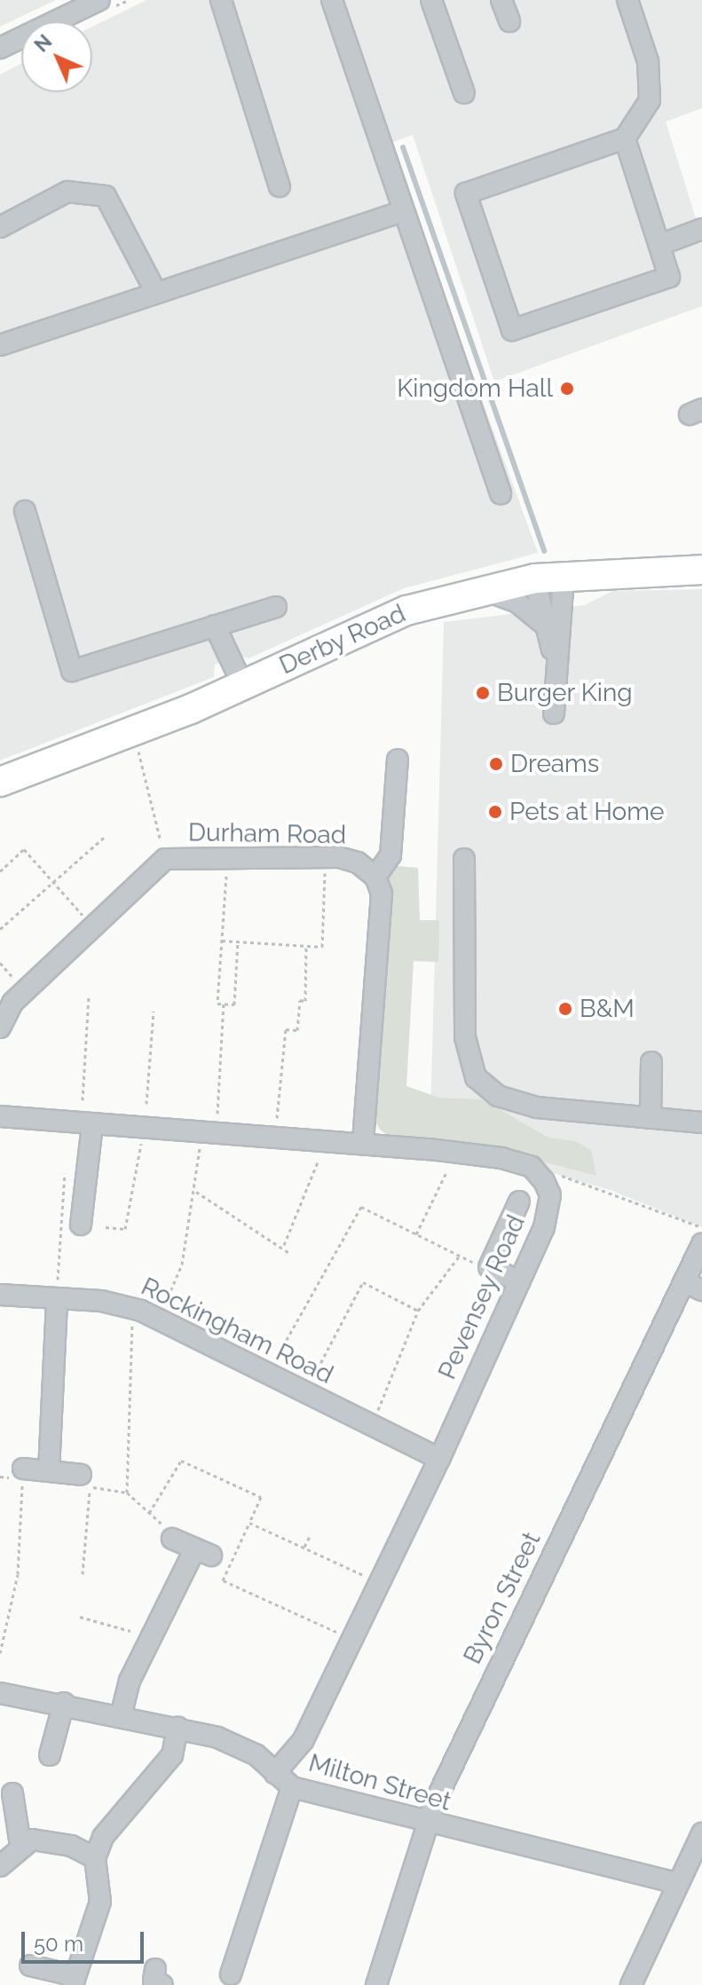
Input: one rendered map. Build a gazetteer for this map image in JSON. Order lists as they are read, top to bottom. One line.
{"streets":{"highway":["Derby Road"],"street":["Durham Road","Pevensey Road","Rockingham Road","Byron Street","Milton Street"]},"crossings":[["Pevensey Road","Rockingham Road"],["Pevensey Road","Milton Street"],["Byron Street","Milton Street"]],"places":["Kingdom Hall","Burger King","Dreams","Pets at Home","B&M"],"scale_bar":"50 m","north":"top left"}
